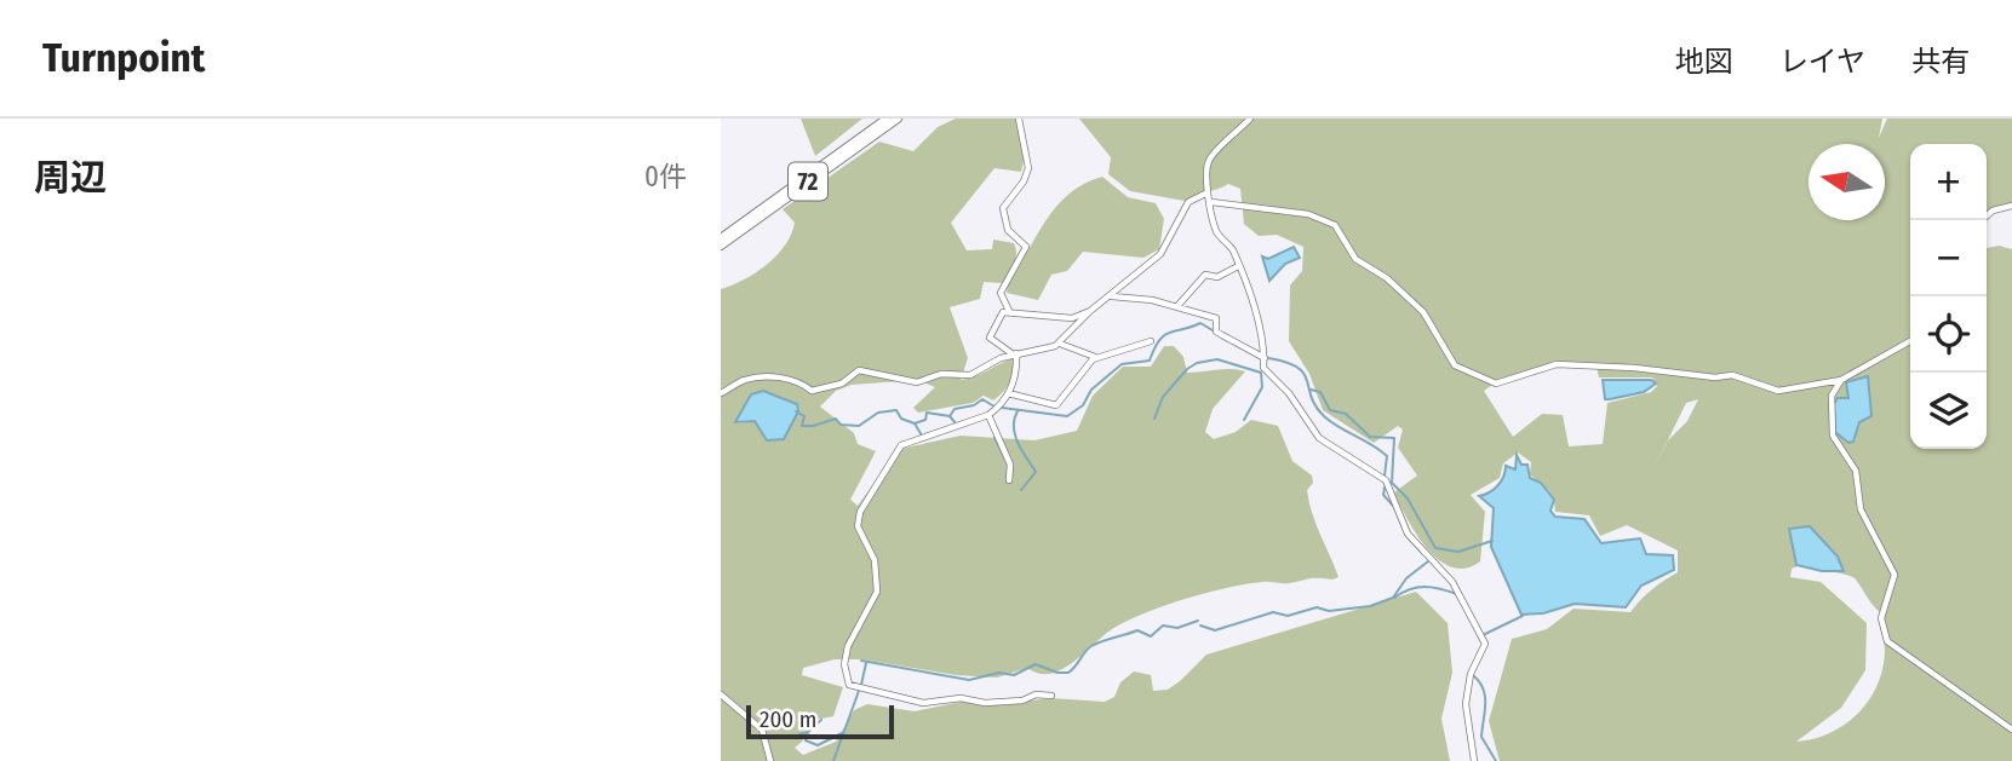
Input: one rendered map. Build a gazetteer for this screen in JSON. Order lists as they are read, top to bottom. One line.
{"streets":{"main road":["72"]},"scale_bar":"200 m","north":"left","page":{"header":"Turnpoint","nav":["地図","レイヤ","共有"],"heading":["周辺","0件"],"map_buttons":["+","−"],"scale":"200 m"}}
